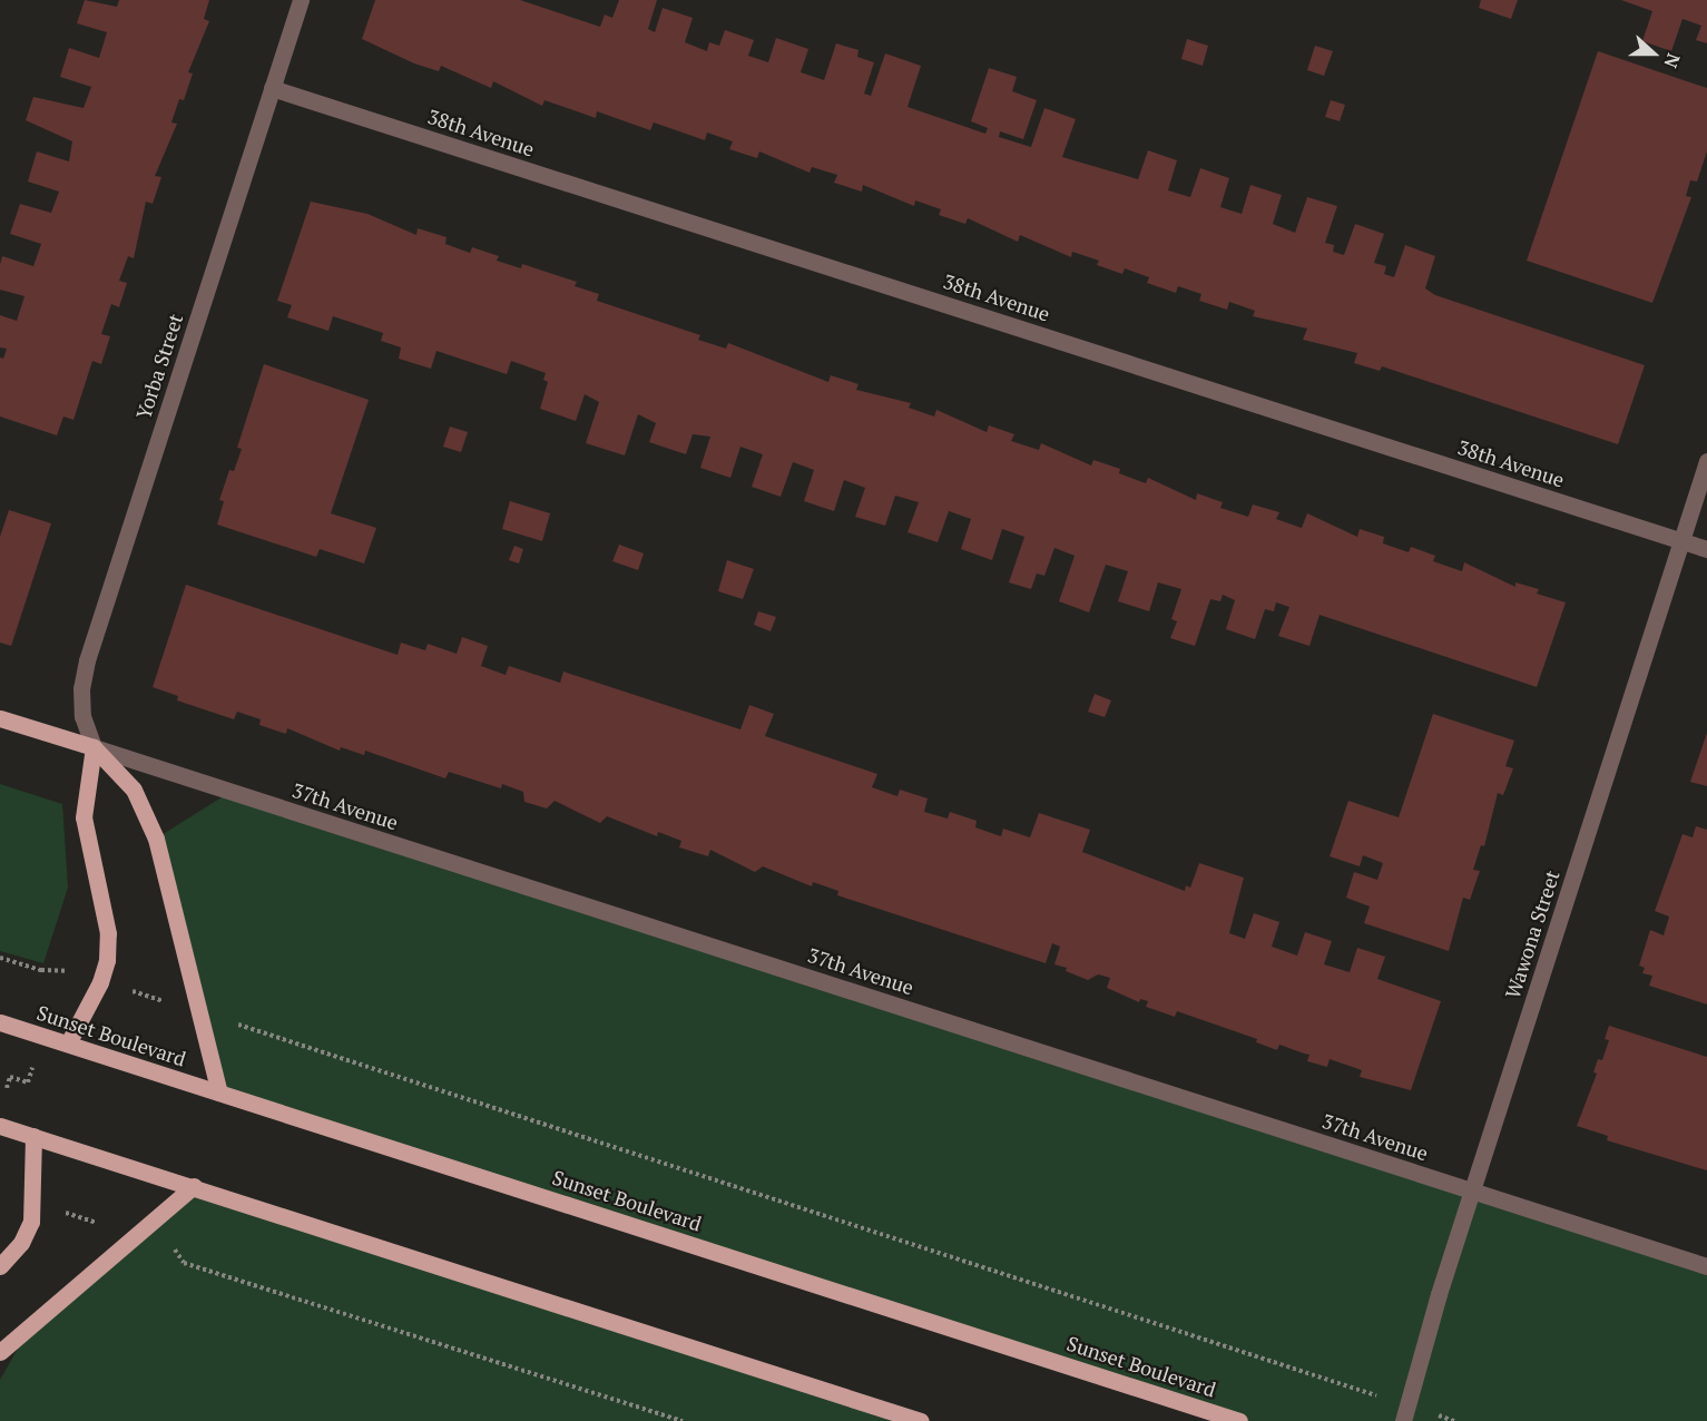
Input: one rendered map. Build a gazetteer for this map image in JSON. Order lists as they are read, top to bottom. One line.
{"streets":{"main road":["37th Avenue","Sunset Boulevard"],"street":["38th Avenue","Yorba Street","Wawona Street"]},"crossings":[["38th Avenue","Yorba Street"],["38th Avenue","Wawona Street"],["Yorba Street","37th Avenue"],["37th Avenue","Wawona Street"]],"north":"right"}
